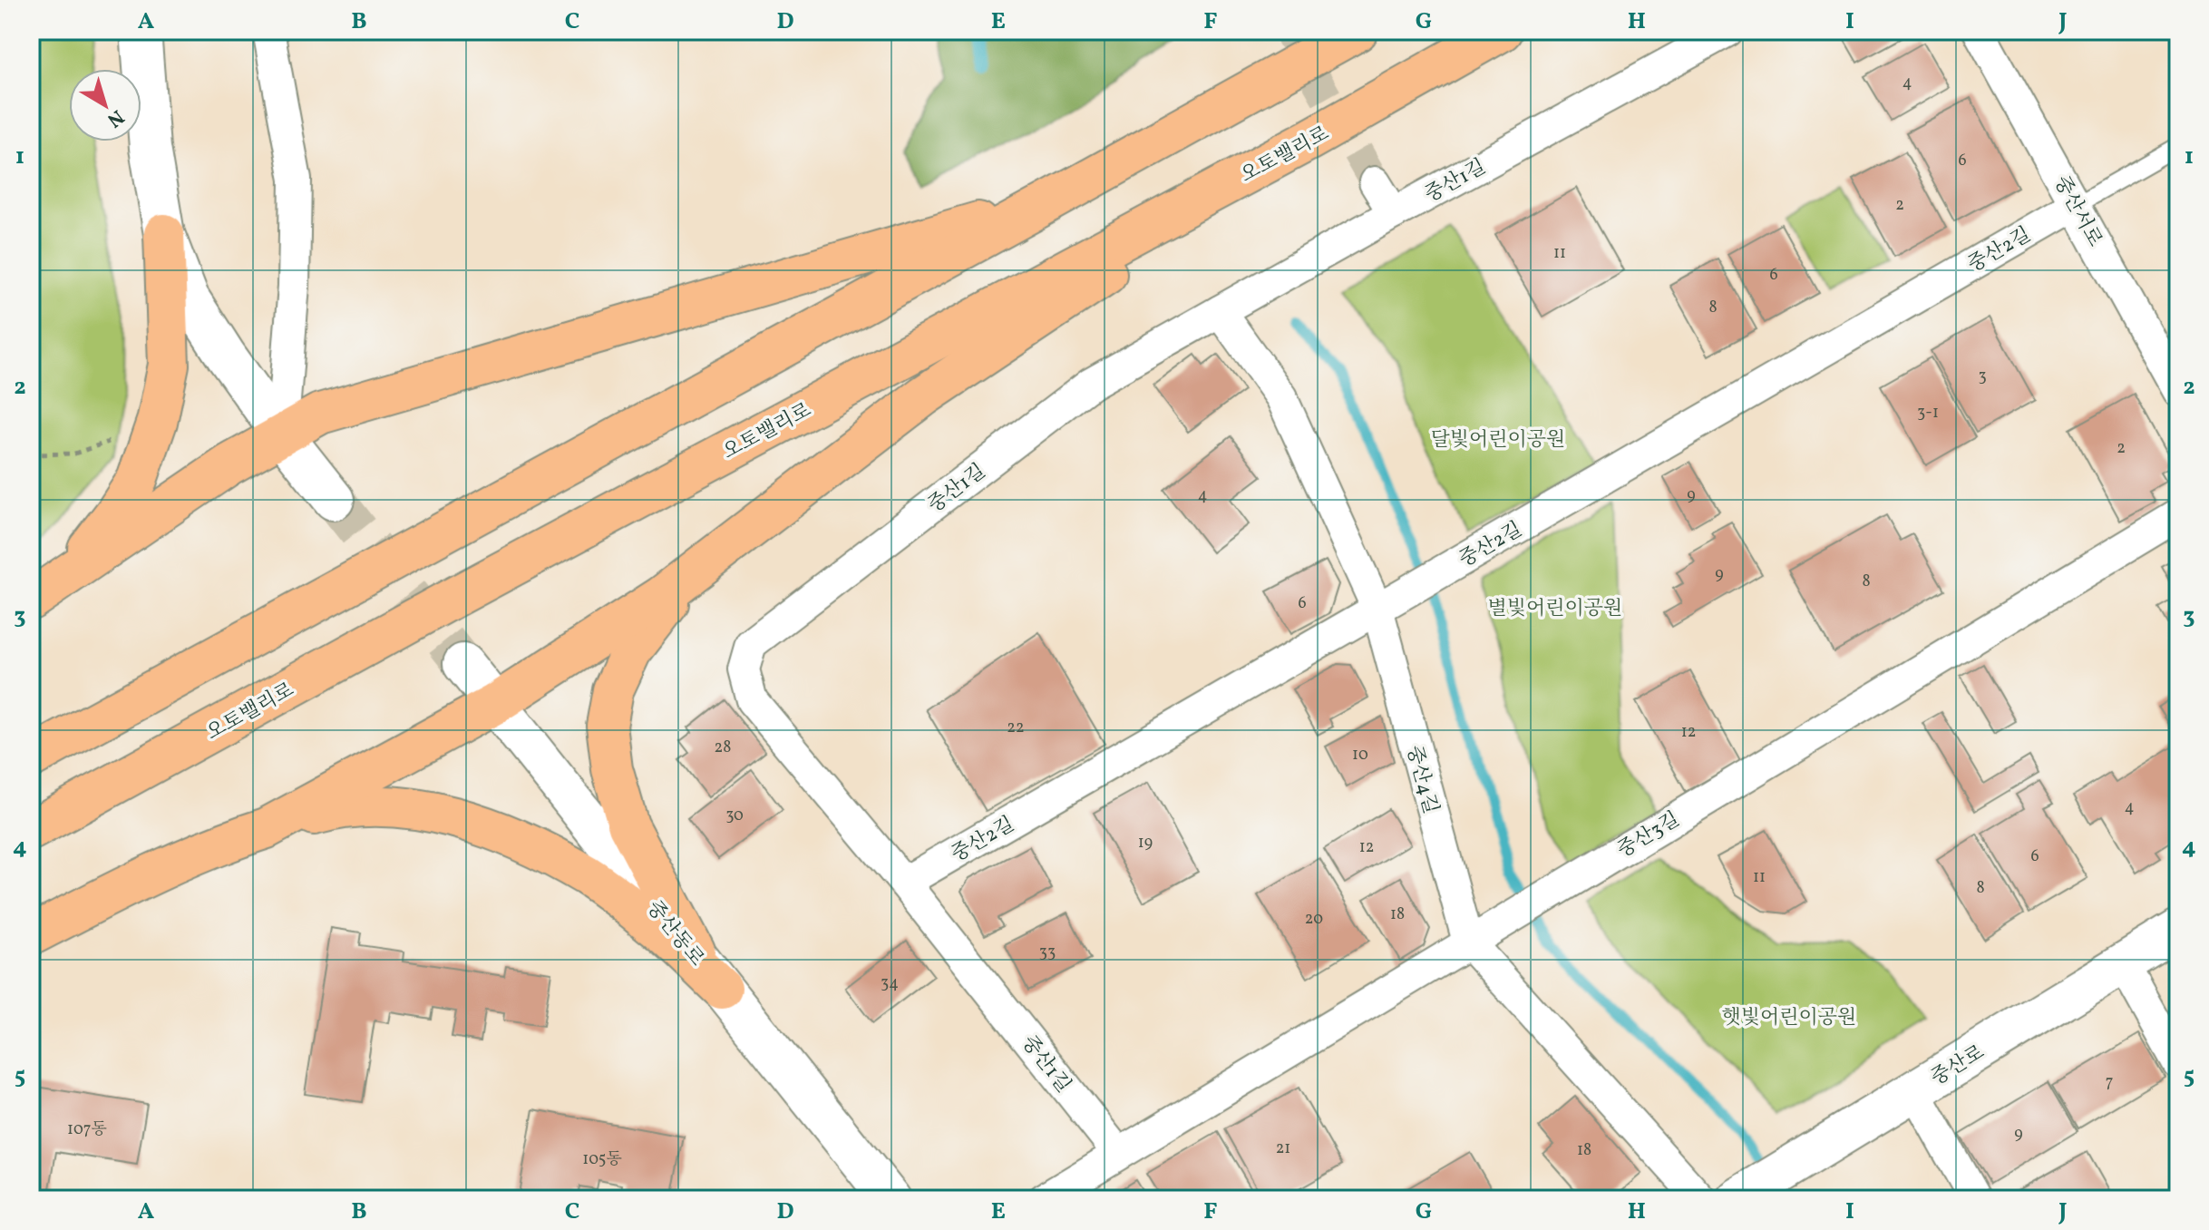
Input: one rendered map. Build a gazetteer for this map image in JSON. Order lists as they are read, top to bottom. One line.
{"streets":{"highway":["오토밸리로"],"street":["중산1길","중산서로","중산2길","중산4길","중산3길","중산동로","중산로"]},"crossings":[["중산1길","중산2길"],["중산1길","중산4길"],["중산1길","중산3길"],["중산서로","중산2길"],["중산2길","중산4길"],["중산4길","중산3길"]],"parks":["달빛어린이공원","별빛어린이공원","햇빛어린이공원"],"house_numbers":["4","6","2","11","6","8","3","3-1","2","4","9","9","8","6","22","12","28","10","4","30","19","12","6","11","8","18","20","33","34","7","107동","9","21","18","105동"],"north":"bottom right","grid":{"columns":["A","B","C","D","E","F","G","H","I","J"],"rows":["1","2","3","4","5"]}}
